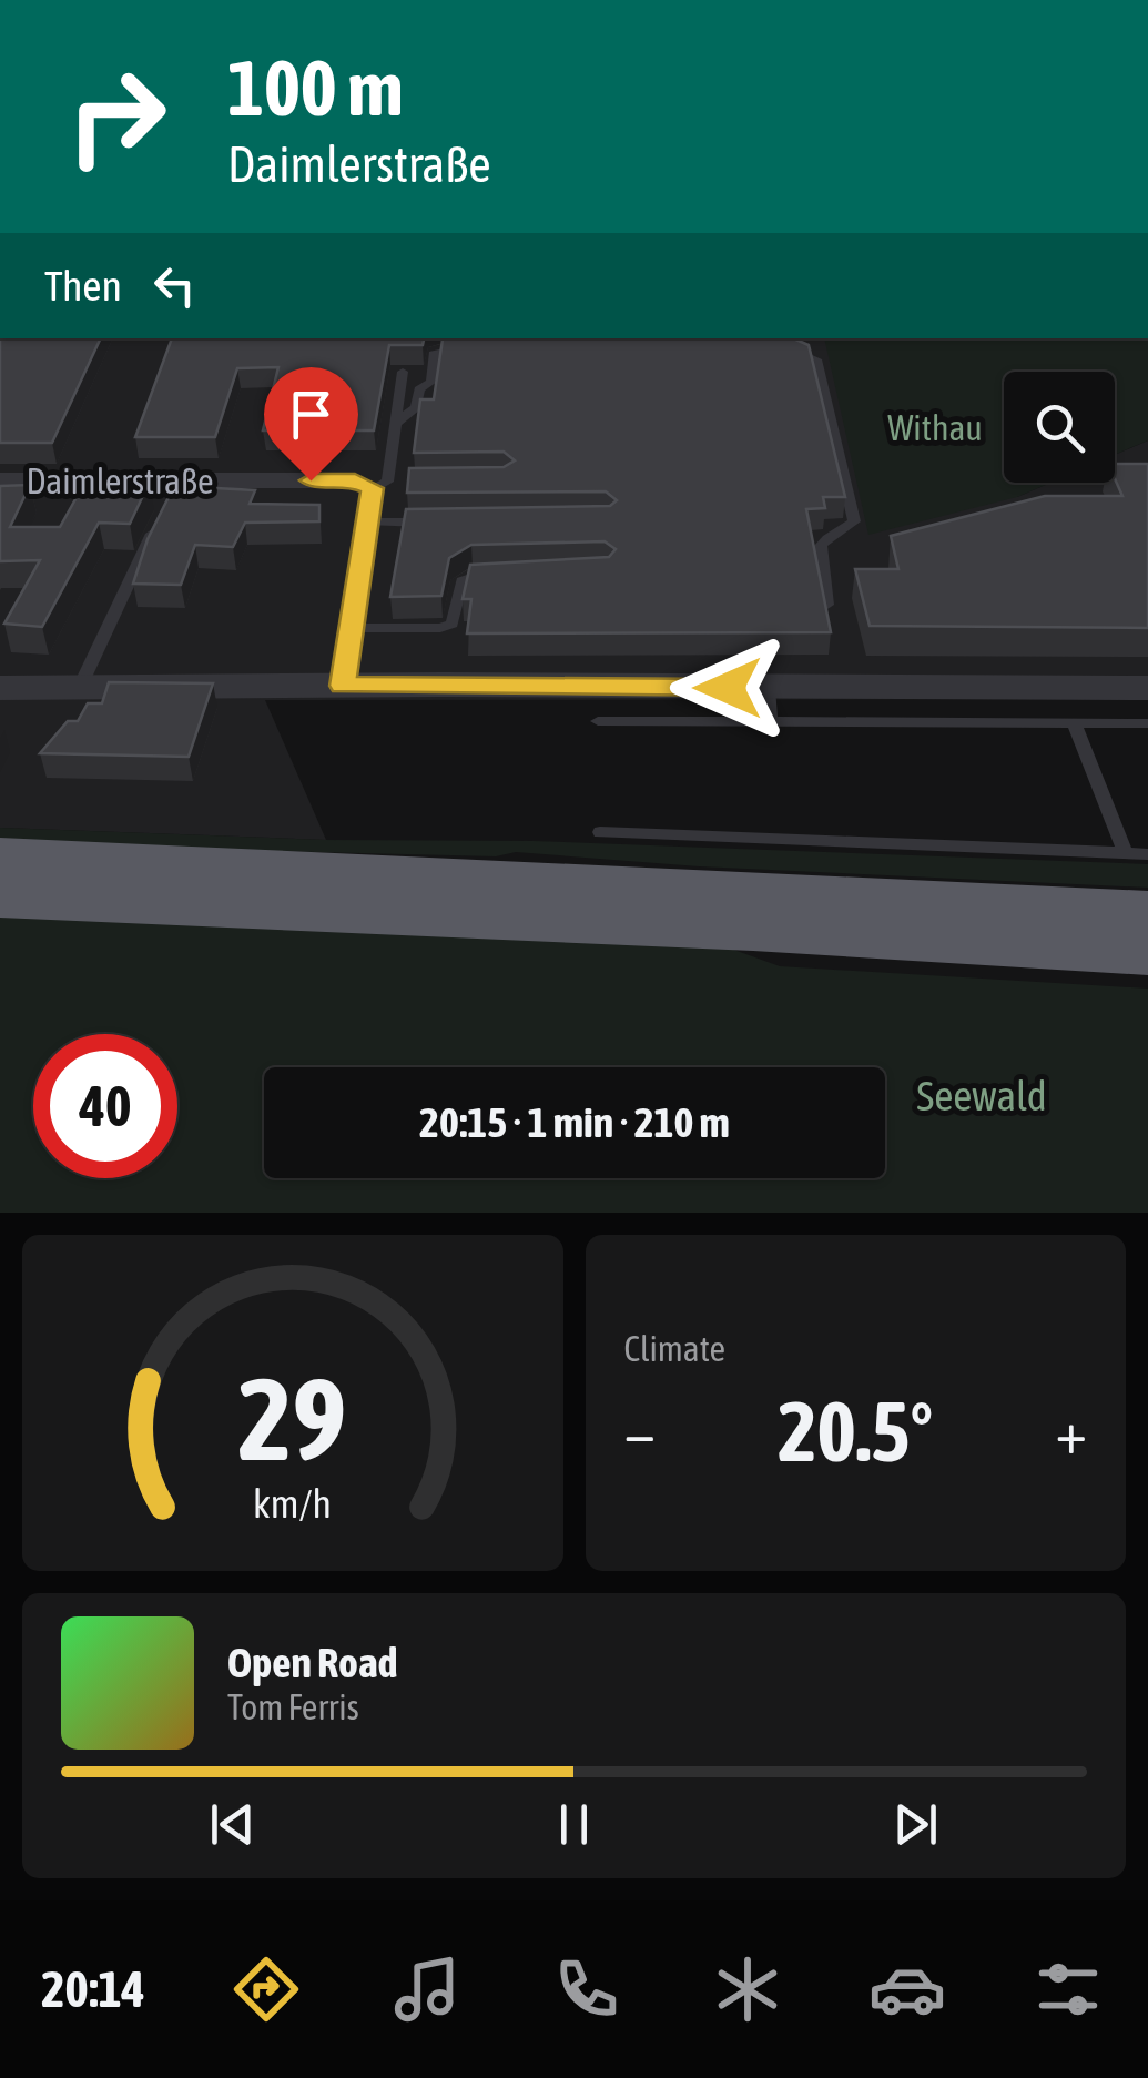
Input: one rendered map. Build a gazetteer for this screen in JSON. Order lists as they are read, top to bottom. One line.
{"streets":{"street":["Daimlerstraße"]},"parks":["Withau","Seewald"],"page":{"turn":["100 m","Daimlerstraße"],"then":"Then","limit":"40","trip":"20:15 · 1 min · 210 m","tile":"Climate","heat":["−","20.5°","+"],"song":["Open Road","Tom Ferris"],"tabs":"20:14","gauge":["29","km/h"]}}
